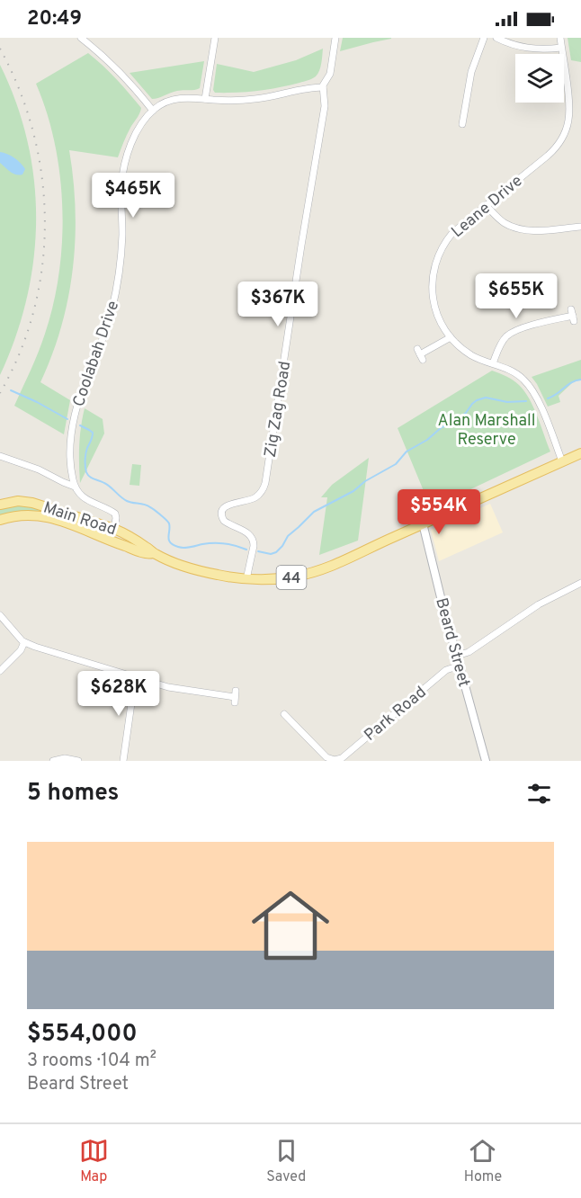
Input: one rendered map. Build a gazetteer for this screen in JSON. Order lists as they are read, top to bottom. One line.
{"streets":{"main road":["Main Road","44"],"street":["Leane Drive","Coolabah Drive","Zig Zag Road","Beard Street","Park Road"]},"crossings":[["Leane Drive","Main Road"],["Coolabah Drive","Zig Zag Road"],["Zig Zag Road","Main Road"],["Main Road","Beard Street"],["Beard Street","Park Road"]],"parks":["Alan Marshall Reserve"],"page":{"status":"20:49","price":["$465K","$655K","$367K","$554K","$628K"],"heading":"5 homes","list":[{"name":"$554,000","note":"3 rooms · 104 m² · Beard Street"}],"tabs":["Map","Saved","Home"]}}
